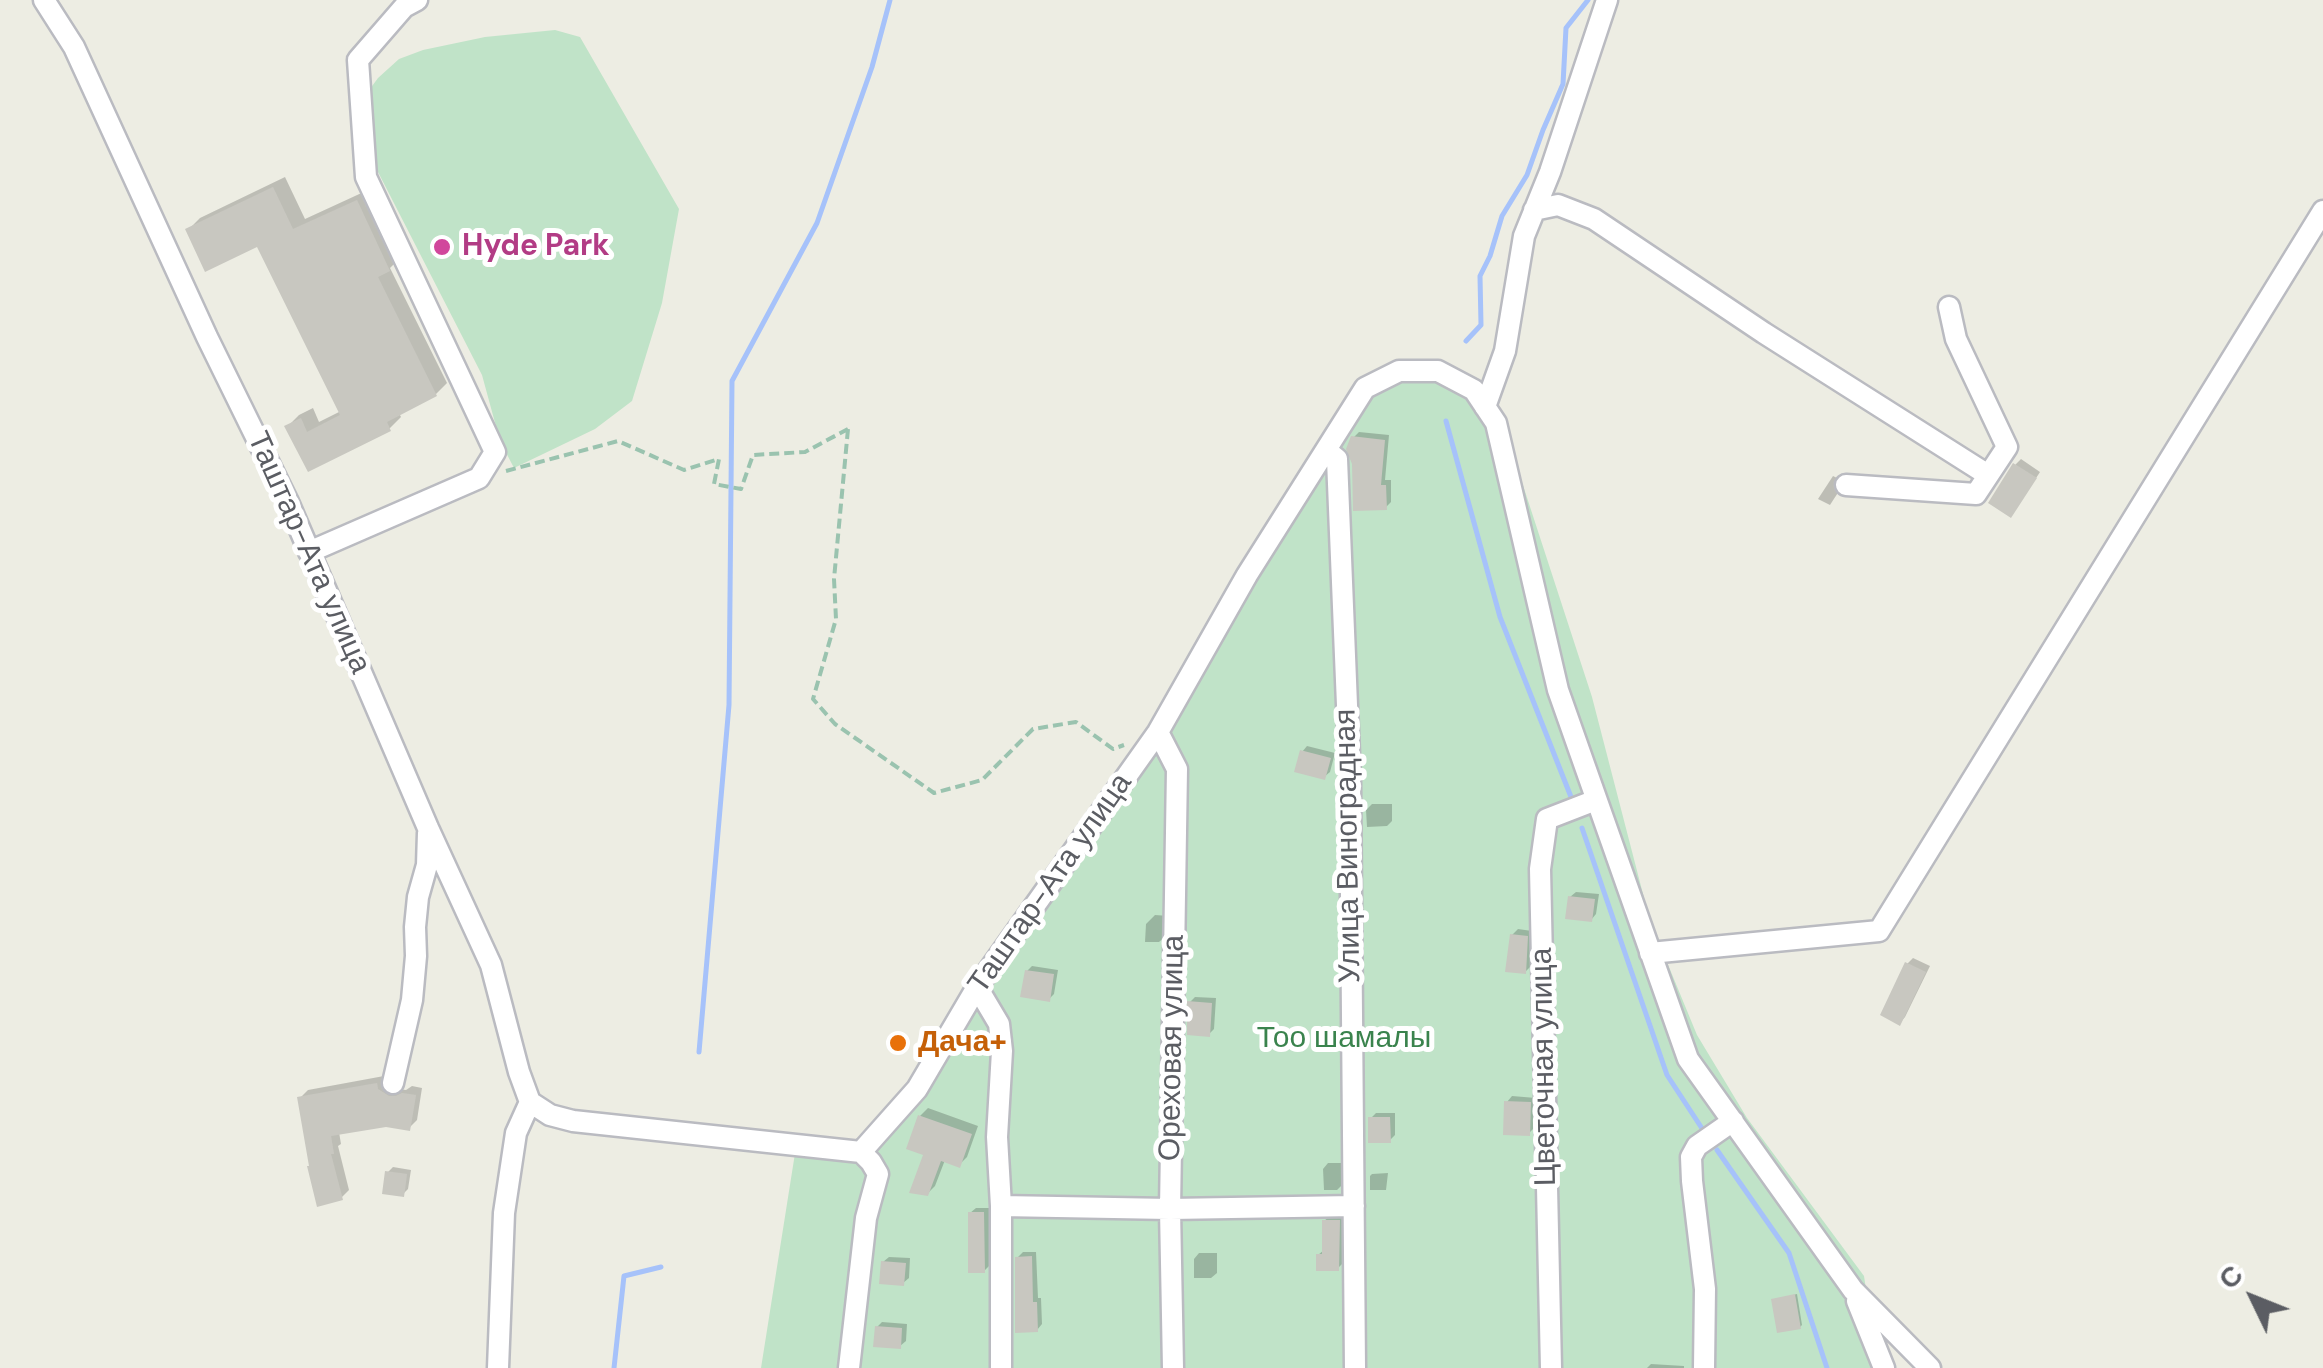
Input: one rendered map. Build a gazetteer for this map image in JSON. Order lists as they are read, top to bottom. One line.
{"streets":{"street":["Таштар-Ата улица","Улица Виноградная","Ореховая улица","Цветочная улица"]},"crossings":[["Таштар-Ата улица","Улица Виноградная"],["Таштар-Ата улица","Ореховая улица"],["Таштар-Ата улица","Цветочная улица"]],"parks":["Тоо шамалы"],"places":["Hyde Park","Дача+"],"north":"top left"}
